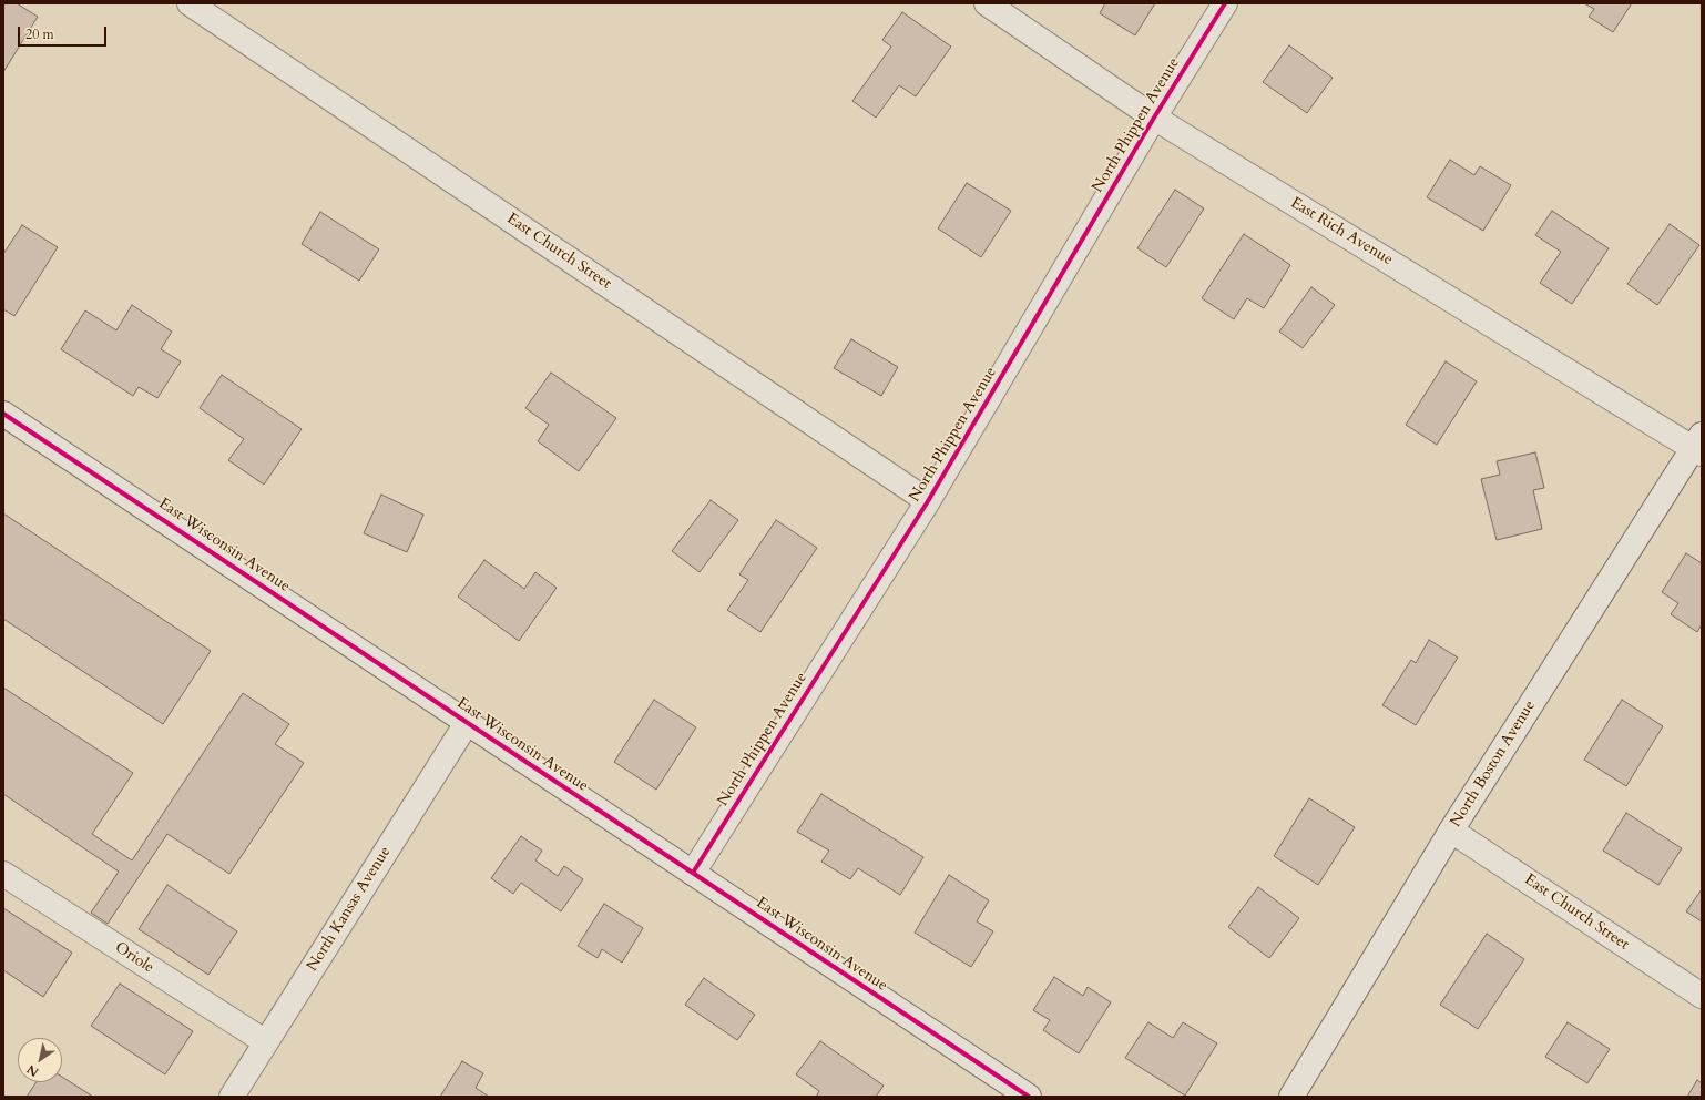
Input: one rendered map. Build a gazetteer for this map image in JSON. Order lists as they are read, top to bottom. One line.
{"streets":{"street":["North Phippen Avenue","East Rich Avenue","East Church Street","East Wisconsin Avenue","North Boston Avenue","North Kansas Avenue","Oriole"]},"crossings":[["North Phippen Avenue","East Rich Avenue"],["North Phippen Avenue","East Church Street"],["North Phippen Avenue","East Wisconsin Avenue"],["East Rich Avenue","North Boston Avenue"],["East Church Street","North Boston Avenue"],["East Wisconsin Avenue","North Kansas Avenue"],["North Kansas Avenue","Oriole"]],"scale_bar":"20 m","north":"bottom left"}
